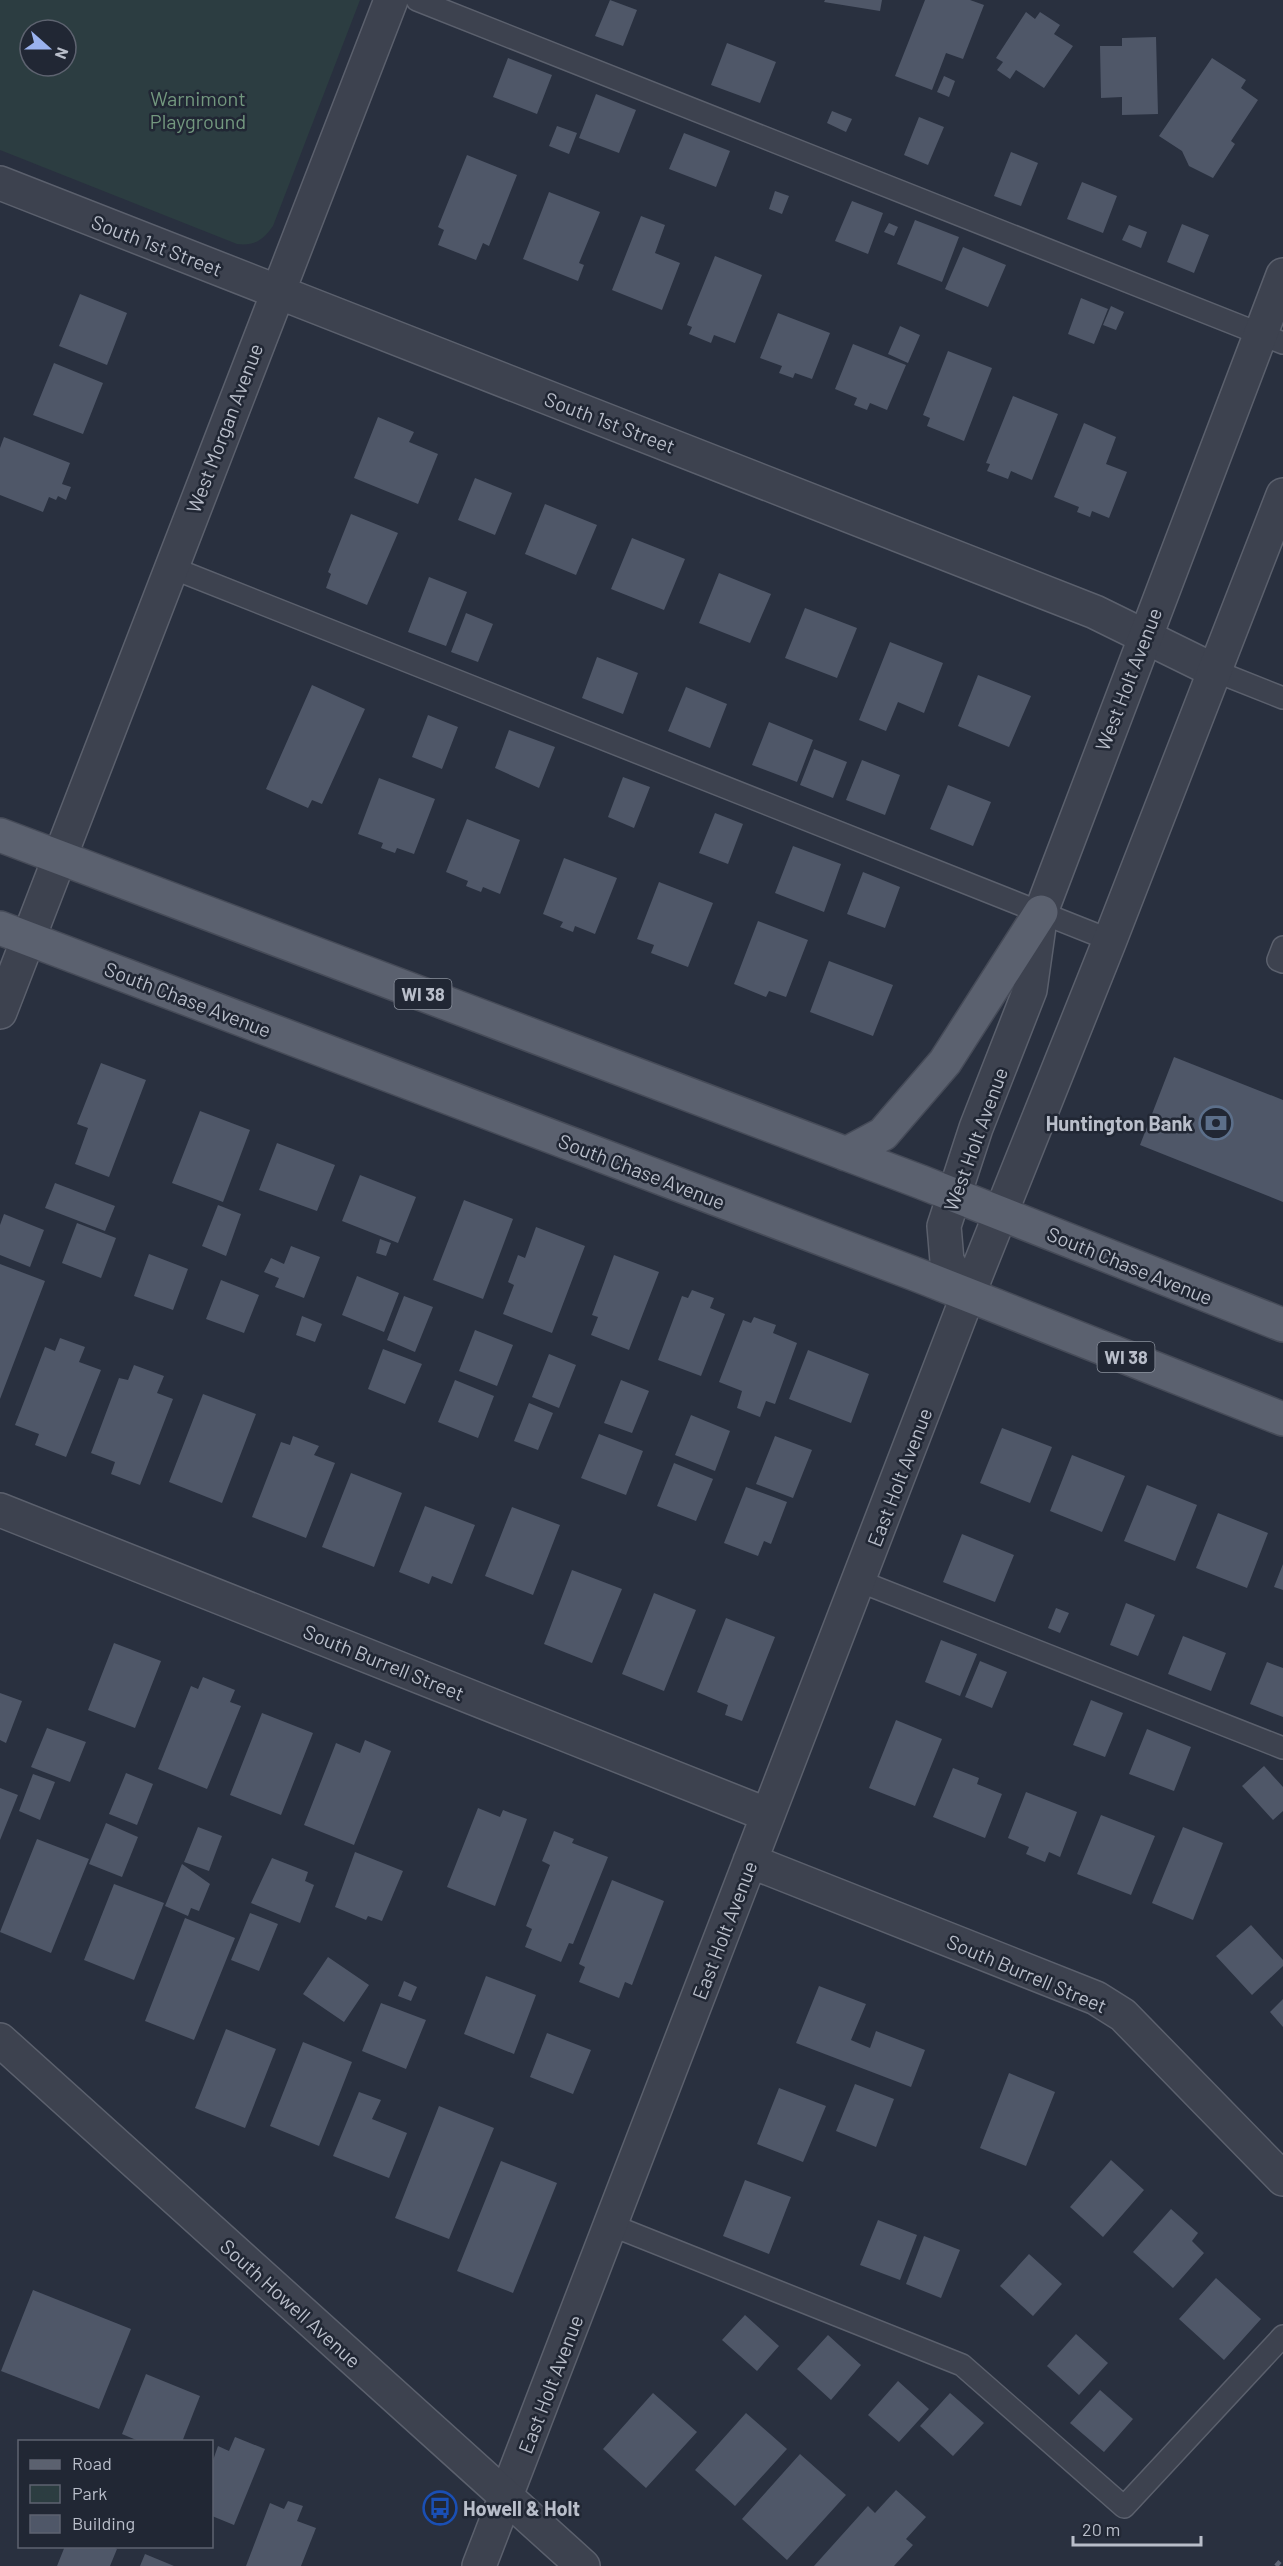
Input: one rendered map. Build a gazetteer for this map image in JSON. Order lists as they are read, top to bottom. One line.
{"streets":{"main road":["WI 38","South Chase Avenue"],"street":["South 1st Street","West Morgan Avenue","West Holt Avenue","East Holt Avenue","South Burrell Street","South Howell Avenue"]},"crossings":[["South 1st Street","West Morgan Avenue"],["South 1st Street","West Holt Avenue"],["West Morgan Avenue","South Chase Avenue"],["West Holt Avenue","South Chase Avenue"],["West Holt Avenue","East Holt Avenue"],["South Chase Avenue","East Holt Avenue"],["East Holt Avenue","South Burrell Street"],["East Holt Avenue","South Howell Avenue"]],"parks":["Warnimont Playground"],"places":{"bank":["Huntington Bank"],"bus stop":["Howell & Holt"]},"legend":["Road","Park","Building"],"scale_bar":"20 m","north":"right"}
